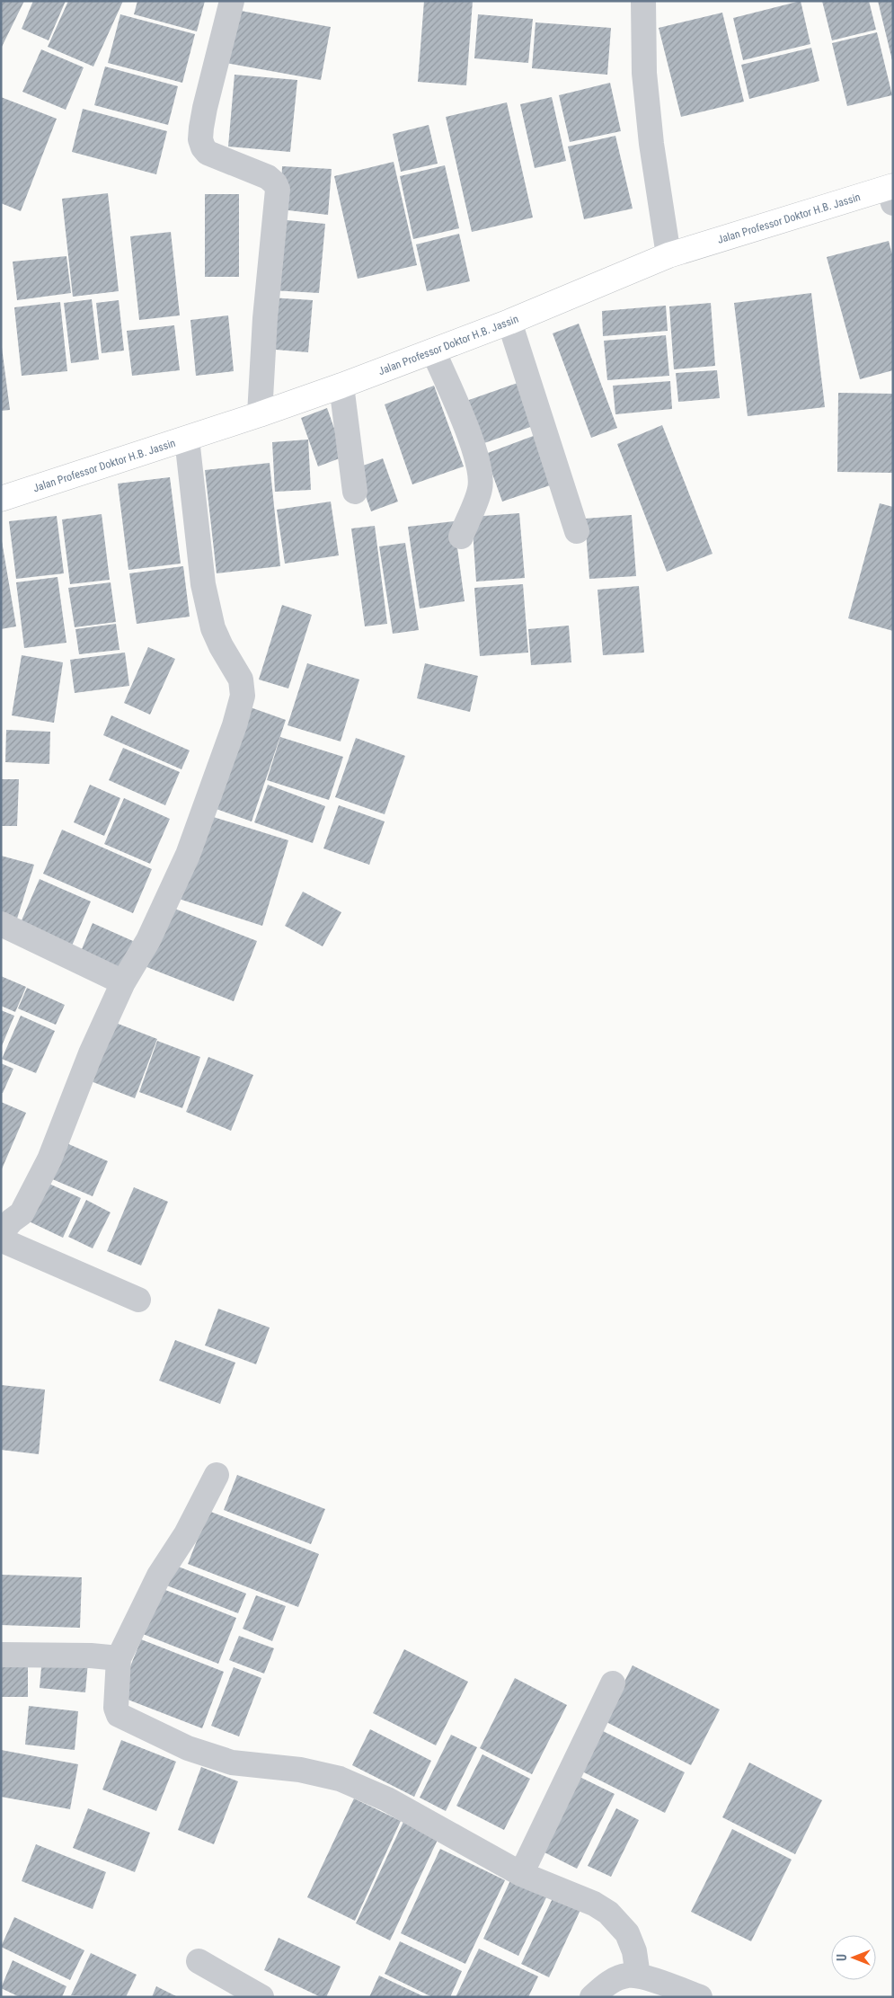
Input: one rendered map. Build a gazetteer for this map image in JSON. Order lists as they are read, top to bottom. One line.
{"streets":{"highway":["Jalan Professor Doktor H.B. Jassin"]},"north":"left"}
